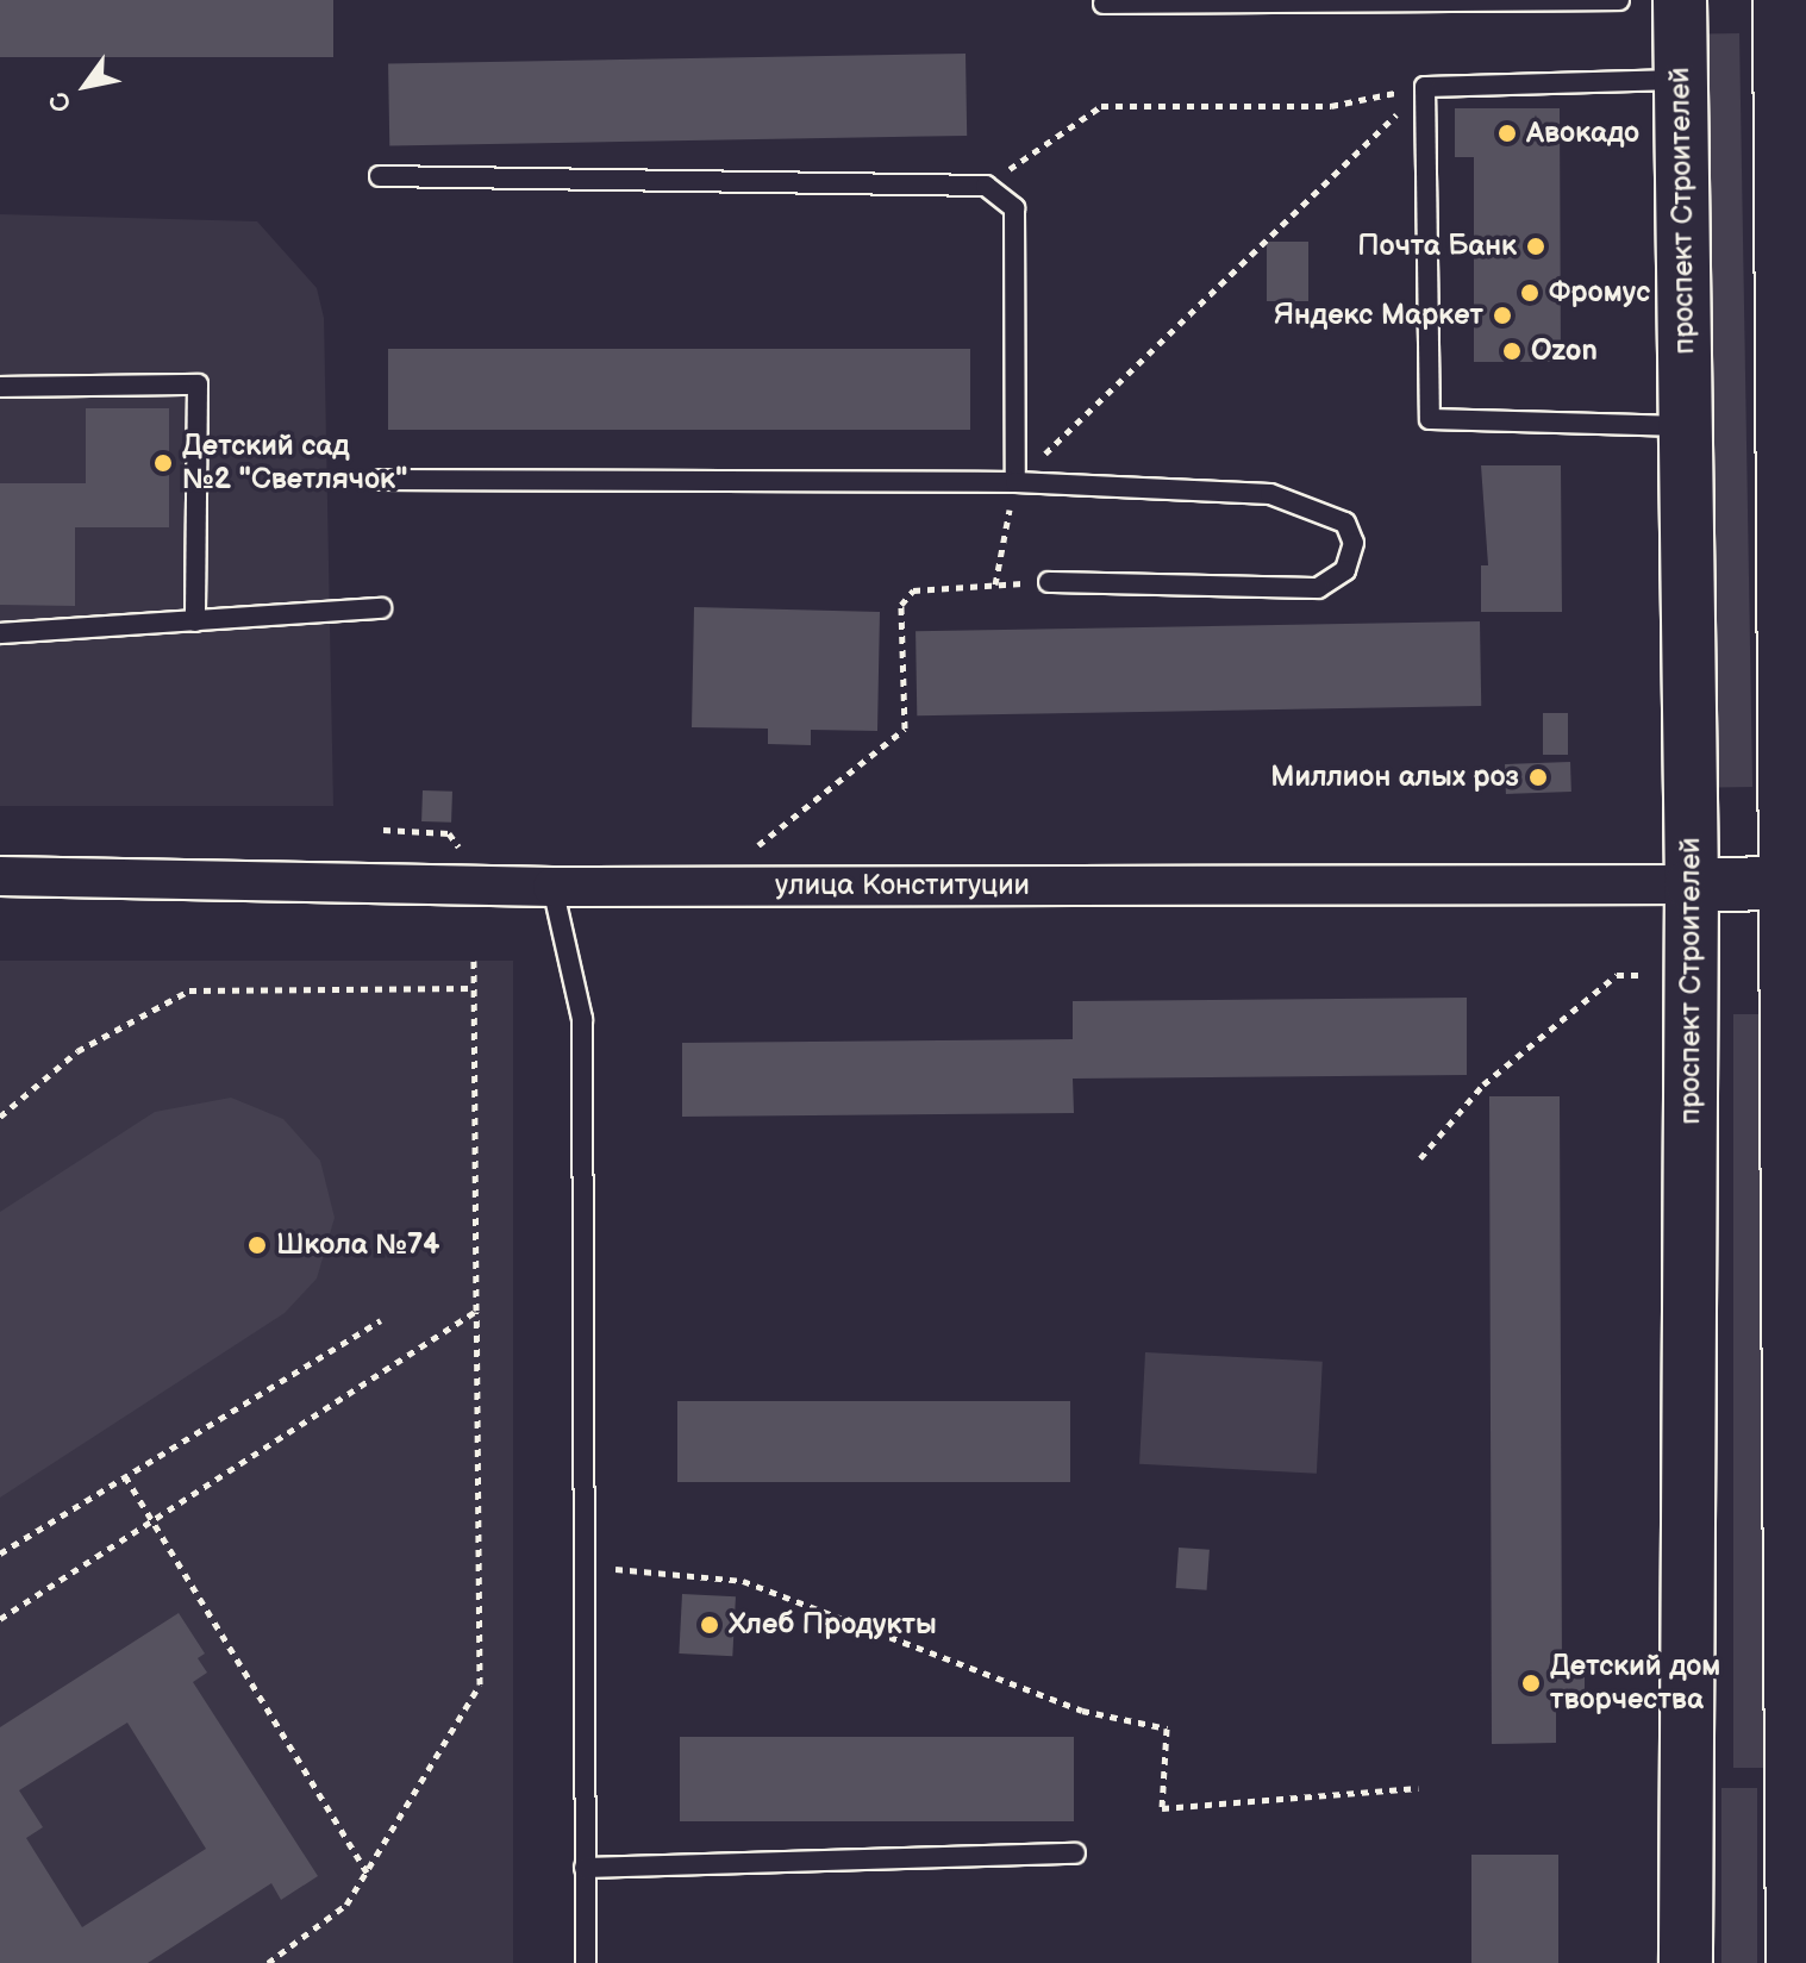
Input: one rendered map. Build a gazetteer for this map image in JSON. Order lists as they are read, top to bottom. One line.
{"streets":{"street":["проспект Строителей","улица Конституции"]},"crossings":[["проспект Строителей","улица Конституции"]],"places":["Авокадо","Почта Банк","Фромус","Яндекс Маркет","Ozon","Детский сад №2 \"Светлячок\"","Миллион алых роз","Школа №74","Хлеб Продукты","Детский дом творчества"],"north":"bottom left"}
